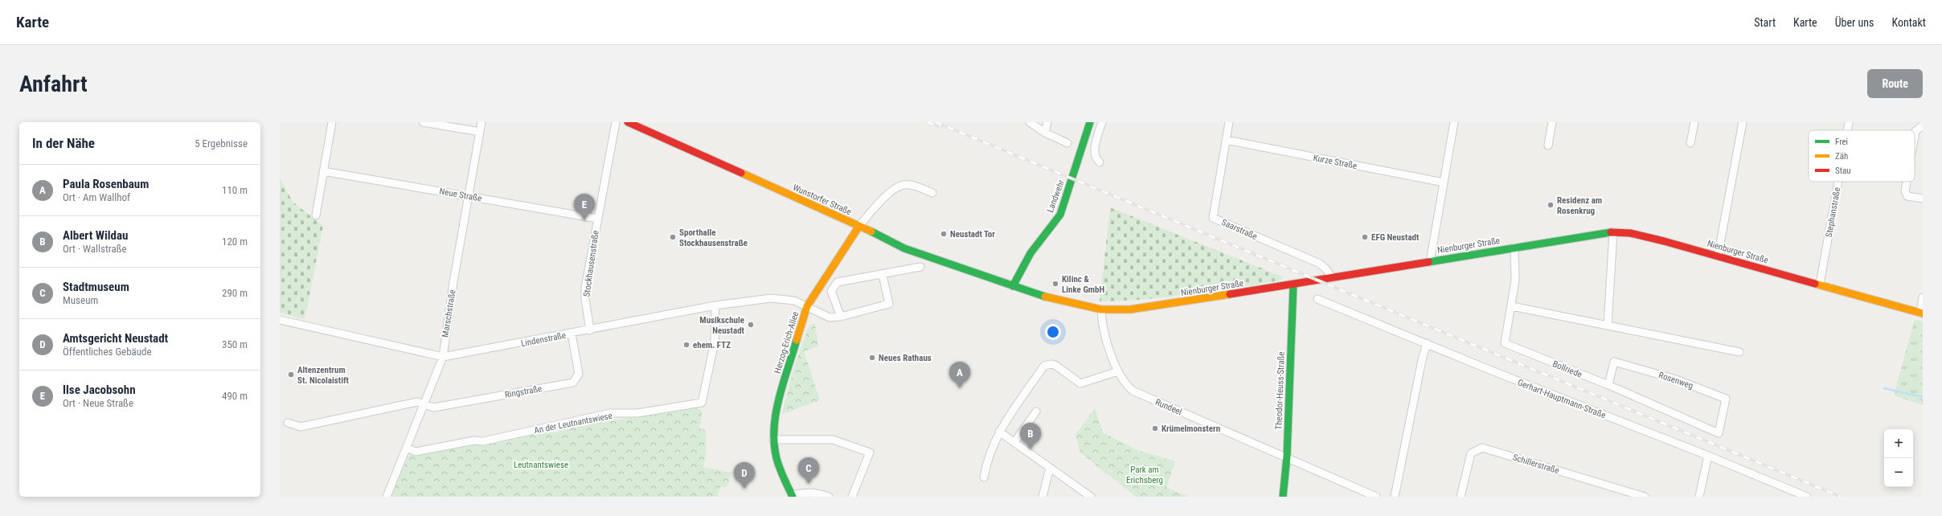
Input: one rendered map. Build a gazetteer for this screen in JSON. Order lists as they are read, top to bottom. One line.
{"streets":{"main road":["Landwehr","Wunstorfer Straße","Nienburger Straße","Herzog-Erich-Allee","Theodor-Heuss-Straße"],"street":["Kurze Straße","Neue Straße","Stephanstraße","Saarstraße","Stockhausenstraße","Marschstraße","Lindenstraße","Bollriede","Rosenweg","Ringstraße","Gerhart-Hauptmann-Straße","Rundeel","An der Leutnantswiese","Schillerstraße"]},"crossings":[["Kurze Straße","Saarstraße"],["Neue Straße","Stockhausenstraße"],["Neue Straße","Marschstraße"],["Landwehr","Wunstorfer Straße"],["Landwehr","Nienburger Straße"],["Wunstorfer Straße","Nienburger Straße"],["Wunstorfer Straße","Herzog-Erich-Allee"],["Stephanstraße","Nienburger Straße"],["Saarstraße","Nienburger Straße"],["Nienburger Straße","Bollriede"],["Nienburger Straße","Theodor-Heuss-Straße"],["Nienburger Straße","Rundeel"],["Stockhausenstraße","Lindenstraße"],["Marschstraße","Lindenstraße"],["Marschstraße","Ringstraße"],["Marschstraße","An der Leutnantswiese"],["Lindenstraße","Herzog-Erich-Allee"],["Lindenstraße","Ringstraße"],["Lindenstraße","An der Leutnantswiese"],["Bollriede","Rosenweg"],["Theodor-Heuss-Straße","Rundeel"]],"parks":["Leutnantswiese","Park am Erichsberg"],"places":["Residenz am Rosenkrug","Neustadt Tor","Sporthalle Stockhausenstraße","EFG Neustadt","Kilinc & Linke GmbH","Musikschule Neustadt","ehem. FTZ","Neues Rathaus","Altenzentrum St. Nicolaistift","Krümelmonstern"],"legend":["Frei","Zäh","Stau"],"page":{"header":"Karte","nav":["Start","Karte","Über uns","Kontakt"],"buttons":"Route","title":"Anfahrt","heading":["In der Nähe","5 Ergebnisse"],"list":[{"mark":"A","name":"Paula Rosenbaum","note":"Ort · Am Wallhof","value":"110 m"},{"mark":"B","name":"Albert Wildau","note":"Ort · Wallstraße","value":"120 m"},{"mark":"C","name":"Stadtmuseum","note":"Museum","value":"290 m"},{"mark":"D","name":"Amtsgericht Neustadt","note":"Öffentliches Gebäude","value":"350 m"},{"mark":"E","name":"Ilse Jacobsohn","note":"Ort · Neue Straße","value":"490 m"}],"pins":["E","A","B","C","D"],"map_buttons":["+","−"]}}
